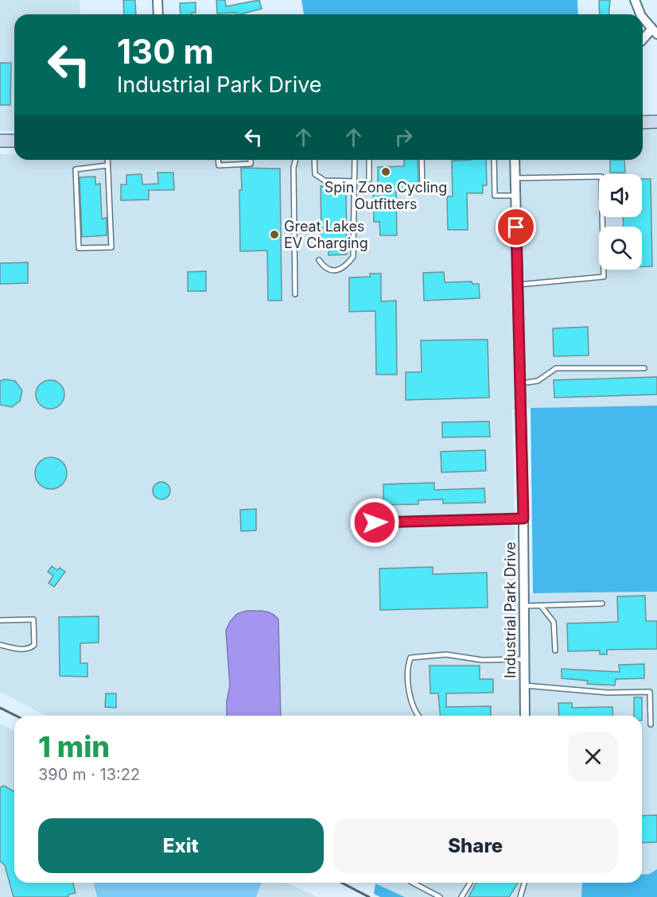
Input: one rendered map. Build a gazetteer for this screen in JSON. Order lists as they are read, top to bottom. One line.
{"streets":{"street":["Industrial Park Drive"]},"places":["Spin Zone Cycling Outfitters","Great Lakes EV Charging"],"page":{"turn":["130 m","Industrial Park Drive"],"heading":["1 min","390 m · 13:22"],"buttons":["Exit","Share"]}}
